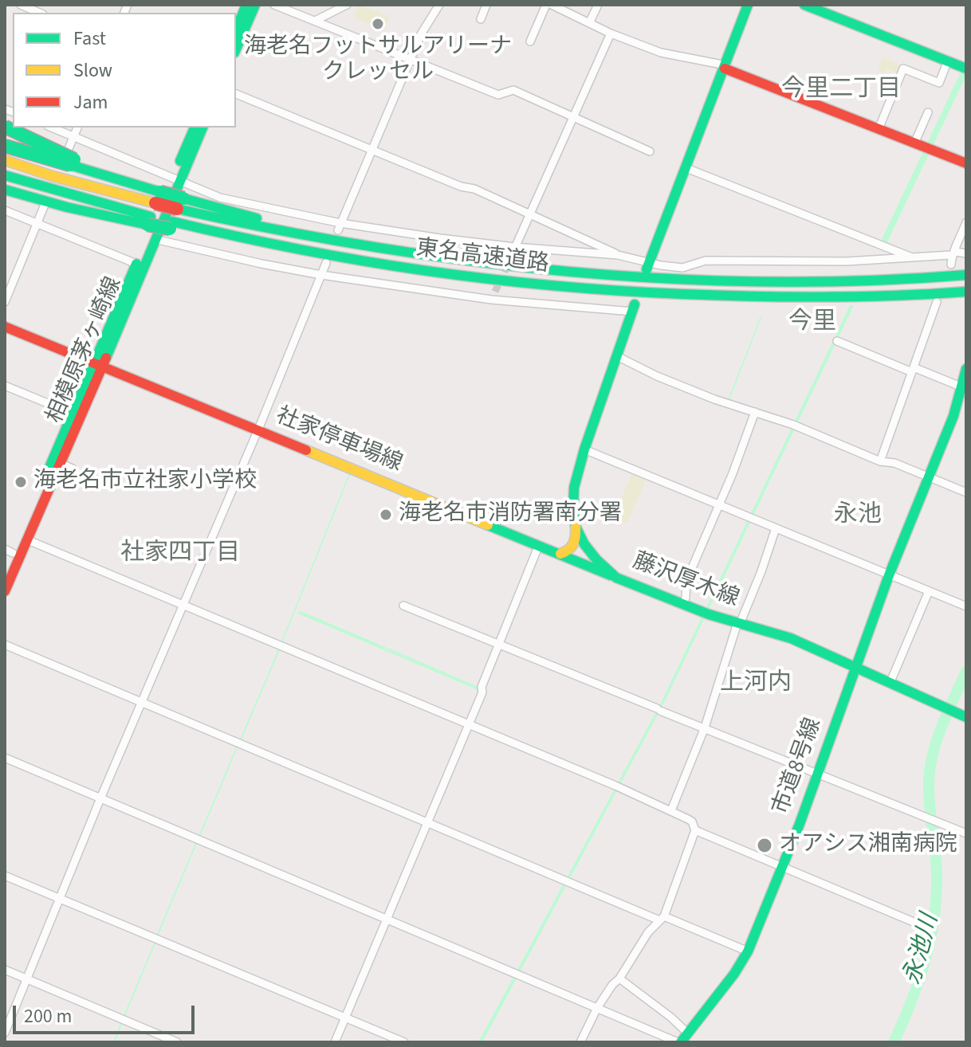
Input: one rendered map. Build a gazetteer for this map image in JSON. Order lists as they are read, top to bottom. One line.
{"streets":{"main road":["東名高速道路","相模原茅ヶ崎線","社家停車場線","藤沢厚木線","市道8号線"]},"crossings":[["相模原茅ヶ崎線","社家停車場線"],["社家停車場線","藤沢厚木線"],["藤沢厚木線","市道8号線"]],"districts":["今里二丁目","今里","永池","社家四丁目","上河内"],"water":["永池川"],"places":["海老名フットサルアリーナ クレッセル","海老名市立社家小学校","海老名市消防署南分署","オアシス湘南病院"],"legend":["Fast","Slow","Jam"],"scale_bar":"200 m"}
